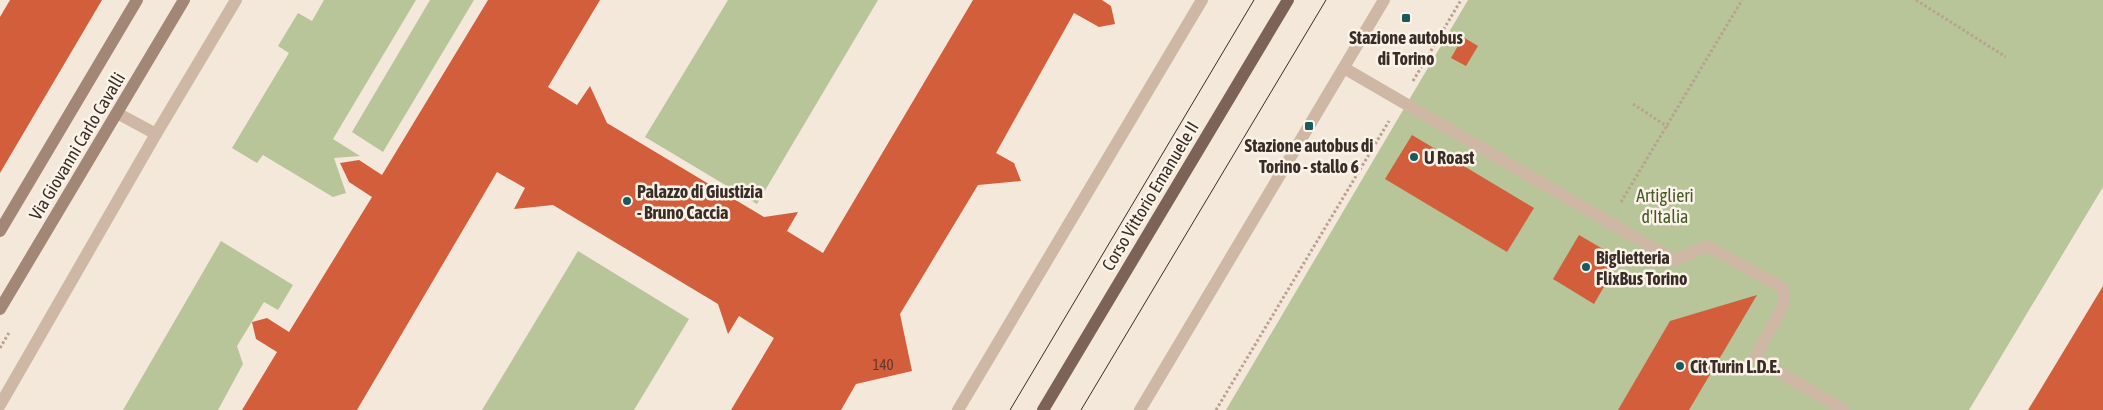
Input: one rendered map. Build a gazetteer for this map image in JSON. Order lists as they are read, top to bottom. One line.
{"streets":{"main road":["Corso Vittorio Emanuele II"],"street":["Via Giovanni Carlo Cavalli"]},"parks":["Artiglieri d'Italia"],"places":{"transit":["Stazione autobus di Torino","Stazione autobus di Torino - stallo 6"],"other":["U Roast","Palazzo di Giustizia - Bruno Caccia","Biglietteria FlixBus Torino","Cit Turin L.D.E."]},"house_numbers":["140"]}
